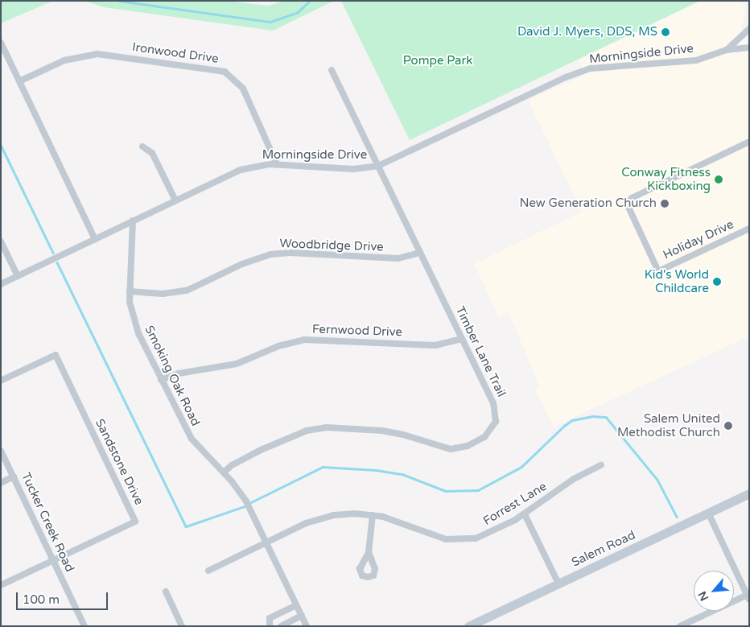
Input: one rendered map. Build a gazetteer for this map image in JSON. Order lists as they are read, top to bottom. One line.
{"streets":{"main road":["Salem Road"],"street":["Ironwood Drive","Morningside Drive","Holiday Drive","Woodbridge Drive","Fernwood Drive","Timber Lane Trail","Smoking Oak Road","Sandstone Drive","Forrest Lane","Tucker Creek Road"]},"crossings":[["Ironwood Drive","Morningside Drive"],["Morningside Drive","Timber Lane Trail"],["Morningside Drive","Smoking Oak Road"],["Woodbridge Drive","Timber Lane Trail"],["Woodbridge Drive","Smoking Oak Road"],["Fernwood Drive","Timber Lane Trail"],["Fernwood Drive","Smoking Oak Road"],["Timber Lane Trail","Smoking Oak Road"],["Smoking Oak Road","Forrest Lane"],["Sandstone Drive","Tucker Creek Road"]],"parks":["Pompe Park"],"places":["David J. Myers, DDS, MS","Conway Fitness Kickboxing","New Generation Church","Kid's World Childcare","Salem United Methodist Church"],"scale_bar":"100 m","north":"bottom left"}
